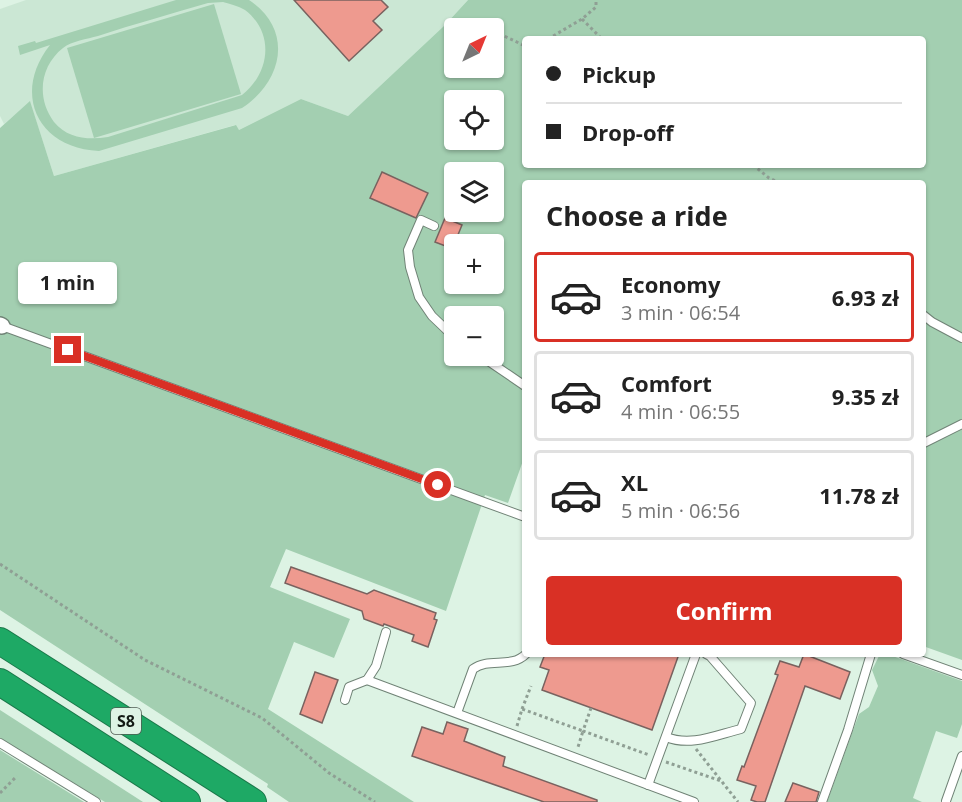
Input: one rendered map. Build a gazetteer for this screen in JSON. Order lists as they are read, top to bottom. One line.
{"streets":{"highway":["S8"]},"north":"top right","page":{"map_buttons":["+","−"],"banner":["Pickup","Drop-off"],"heading":"Choose a ride","list":[{"name":"Economy","note":"3 min · 06:54","value":"6.93 zł"},{"name":"Comfort","note":"4 min · 06:55","value":"9.35 zł"},{"name":"XL","note":"5 min · 06:56","value":"11.78 zł"}],"bubble":"1 min","buttons":"Confirm"}}
